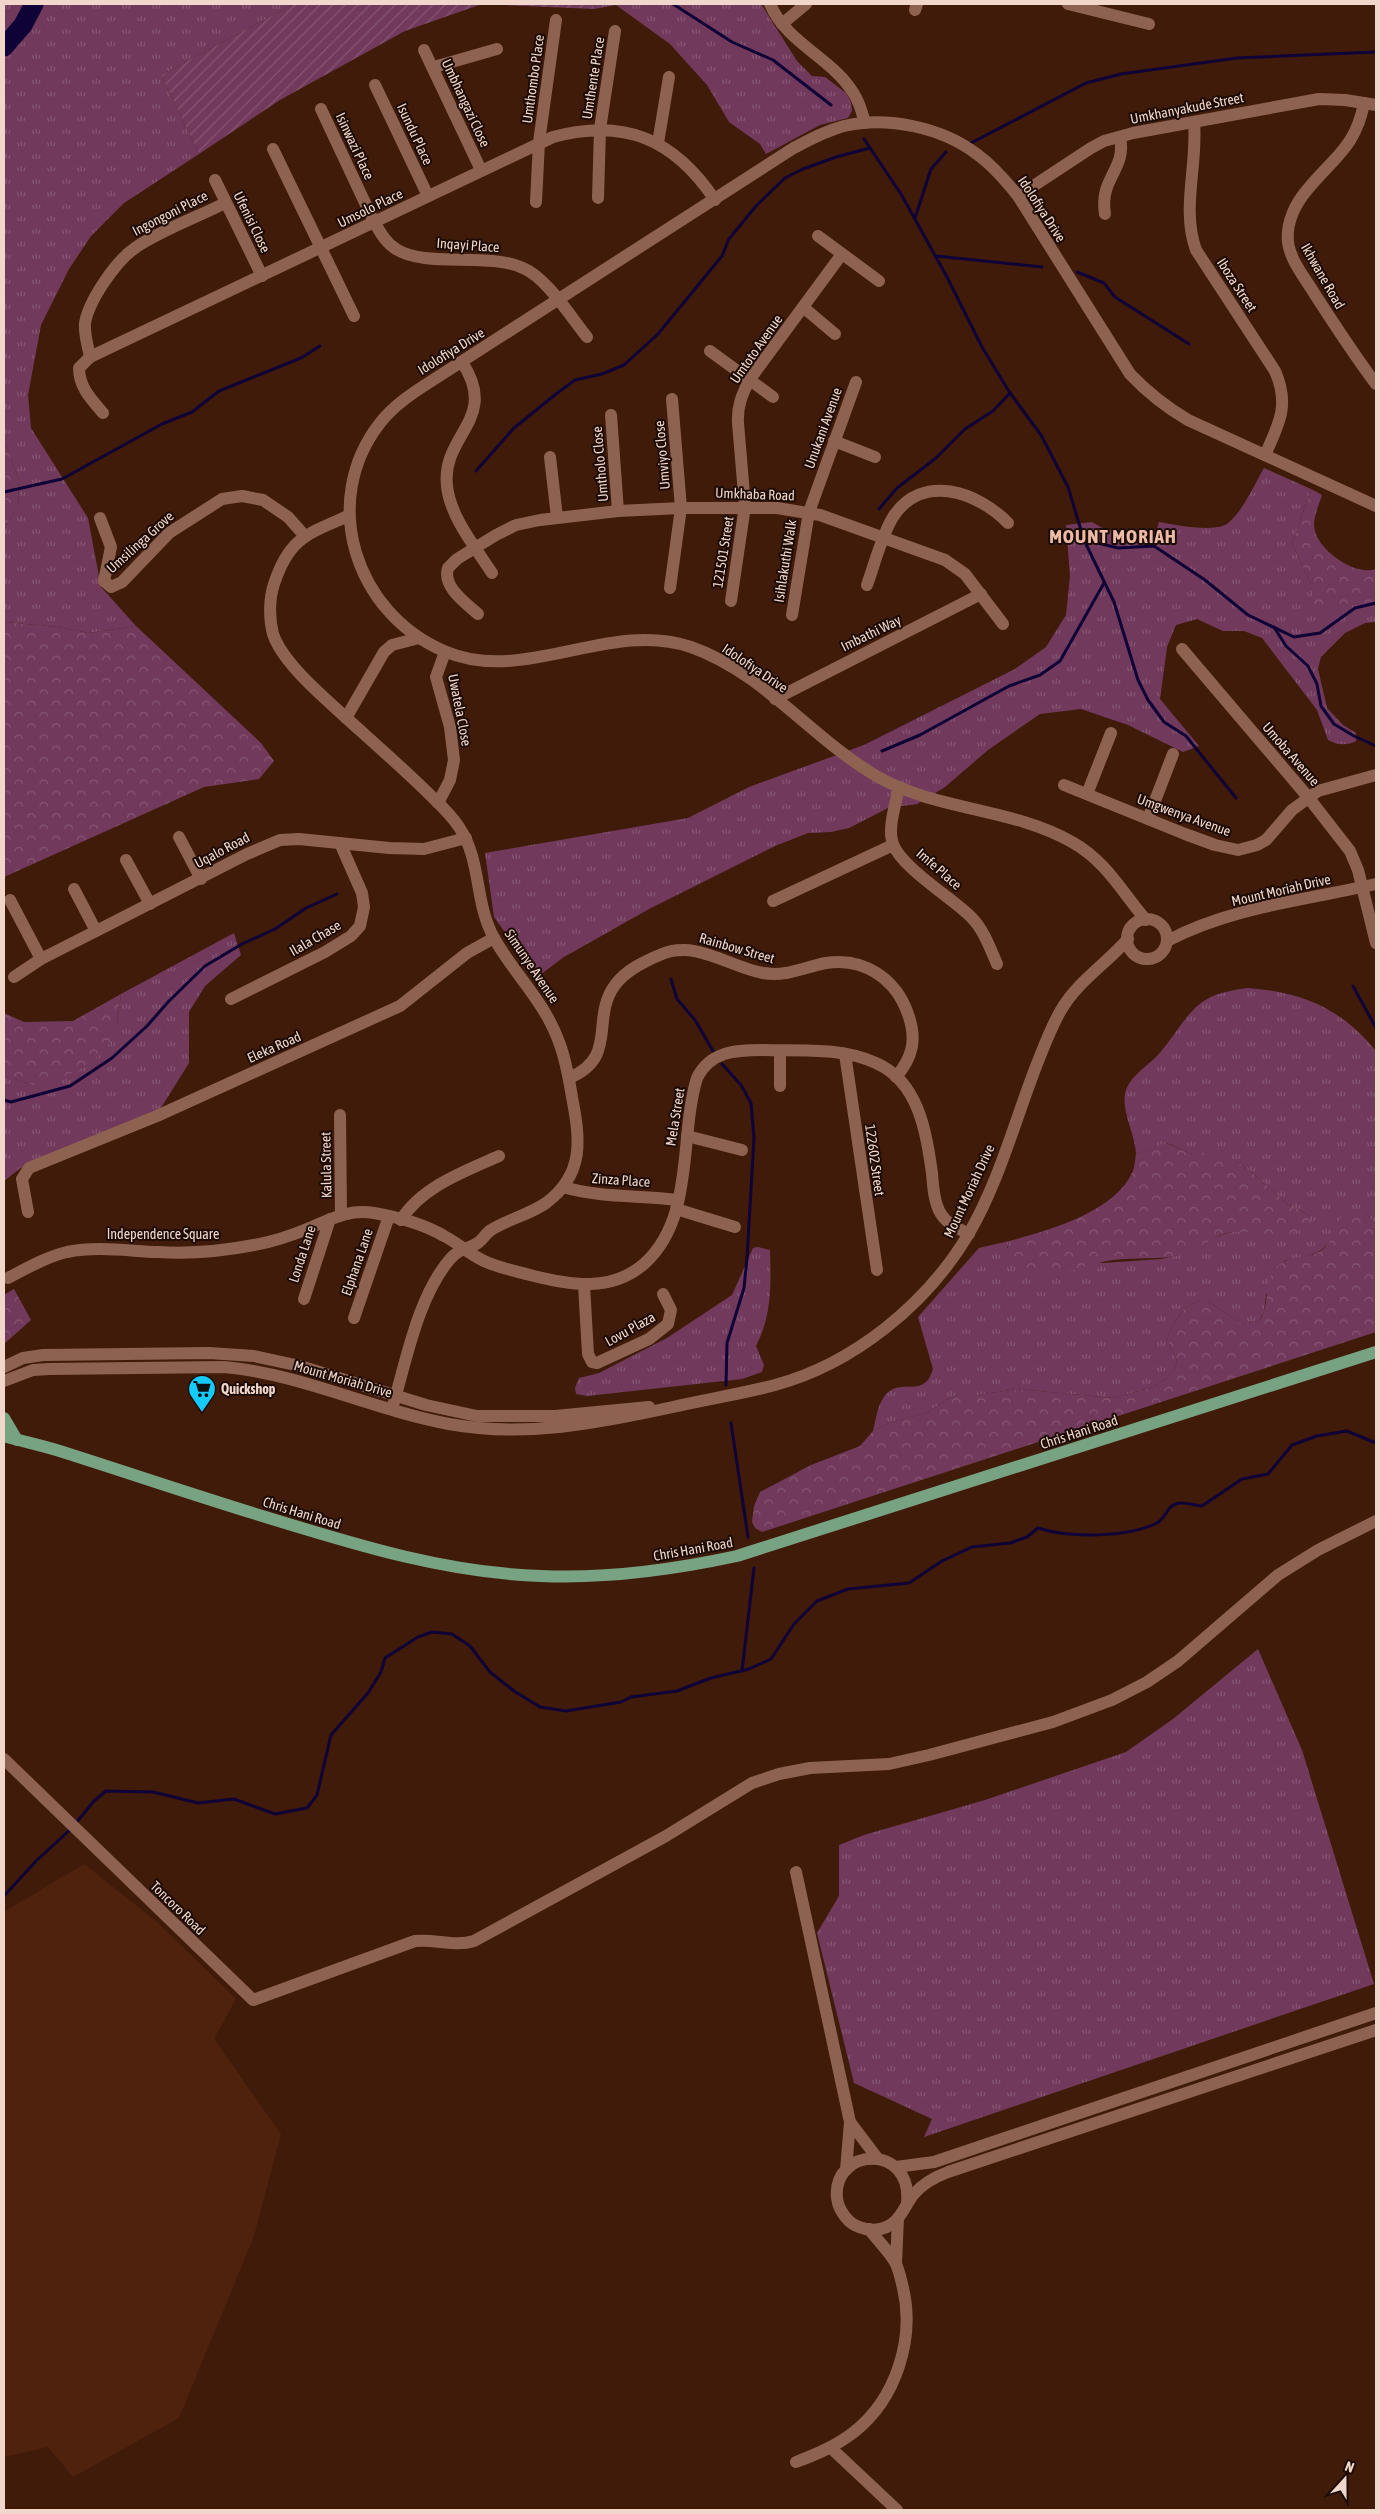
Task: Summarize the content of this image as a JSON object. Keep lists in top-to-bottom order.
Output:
{
  "streets": {
    "main road": ["Chris Hani Road"],
    "street": [
      "Umthente Place",
      "Umthombo Place",
      "Umbhangazi Close",
      "Umkhanyakude Street",
      "Isundu Place",
      "Isinwazi Place",
      "Umsolo Place",
      "Idolofiya Drive",
      "Ingongoni Place",
      "Ufenisi Close",
      "Inqayi Place",
      "Ikhwane Road",
      "Iboza Street",
      "Umtoto Avenue",
      "Unukani Avenue",
      "Umviyo Close",
      "Umtholo Close",
      "Umkhaba Road",
      "Umsilinga Grove",
      "121501 Street",
      "Isihlakuthi Walk",
      "Imbathi Way",
      "Uwatela Close",
      "Umoba Avenue",
      "Umgwenya Avenue",
      "Uqalo Road",
      "Imfe Place",
      "Mount Moriah Drive",
      "Ilala Chase",
      "Rainbow Street",
      "Simunye Avenue",
      "Eleka Road",
      "Mela Street",
      "122602 Street",
      "Kalula Street",
      "Zinza Place",
      "Independence Square",
      "Londa Lane",
      "Elphana Lane",
      "Lovu Plaza",
      "Toncoro Road"
    ]
  },
  "crossings": [
    ["Umthente Place", "Umsolo Place"],
    ["Umthombo Place", "Umsolo Place"],
    ["Umbhangazi Close", "Umsolo Place"],
    ["Umkhanyakude Street", "Idolofiya Drive"],
    ["Umkhanyakude Street", "Ikhwane Road"],
    ["Umkhanyakude Street", "Iboza Street"],
    ["Isundu Place", "Umsolo Place"],
    ["Isinwazi Place", "Umsolo Place"],
    ["Isinwazi Place", "Inqayi Place"],
    ["Umsolo Place", "Idolofiya Drive"],
    ["Umsolo Place", "Ingongoni Place"],
    ["Umsolo Place", "Ufenisi Close"],
    ["Umsolo Place", "Inqayi Place"],
    ["Idolofiya Drive", "Inqayi Place"],
    ["Idolofiya Drive", "Iboza Street"],
    ["Idolofiya Drive", "Imbathi Way"],
    ["Idolofiya Drive", "Uwatela Close"],
    ["Idolofiya Drive", "Mount Moriah Drive"],
    ["Idolofiya Drive", "Simunye Avenue"],
    ["Ingongoni Place", "Ufenisi Close"],
    ["Umtoto Avenue", "Umkhaba Road"],
    ["Umtoto Avenue", "121501 Street"],
    ["Unukani Avenue", "Umkhaba Road"],
    ["Unukani Avenue", "Isihlakuthi Walk"],
    ["Umviyo Close", "Umkhaba Road"],
    ["Umtholo Close", "Umkhaba Road"],
    ["Umkhaba Road", "121501 Street"],
    ["Umkhaba Road", "Isihlakuthi Walk"],
    ["Umkhaba Road", "Imbathi Way"],
    ["Umsilinga Grove", "Simunye Avenue"],
    ["Uwatela Close", "Simunye Avenue"],
    ["Umoba Avenue", "Umgwenya Avenue"],
    ["Umoba Avenue", "Mount Moriah Drive"],
    ["Uqalo Road", "Ilala Chase"],
    ["Uqalo Road", "Simunye Avenue"],
    ["Mount Moriah Drive", "Simunye Avenue"],
    ["Mount Moriah Drive", "Mela Street"],
    ["Rainbow Street", "Simunye Avenue"],
    ["Rainbow Street", "Mela Street"],
    ["Simunye Avenue", "Eleka Road"],
    ["Simunye Avenue", "Mela Street"],
    ["Simunye Avenue", "Zinza Place"],
    ["Simunye Avenue", "Independence Square"],
    ["Mela Street", "122602 Street"],
    ["Mela Street", "Zinza Place"],
    ["Mela Street", "Independence Square"],
    ["Mela Street", "Lovu Plaza"],
    ["Kalula Street", "Independence Square"],
    ["Kalula Street", "Londa Lane"],
    ["Independence Square", "Londa Lane"],
    ["Independence Square", "Elphana Lane"]
  ],
  "districts": ["MOUNT MORIAH"],
  "places": {
    "supermarket": ["Quickshop"]
  },
  "north": "top"
}
